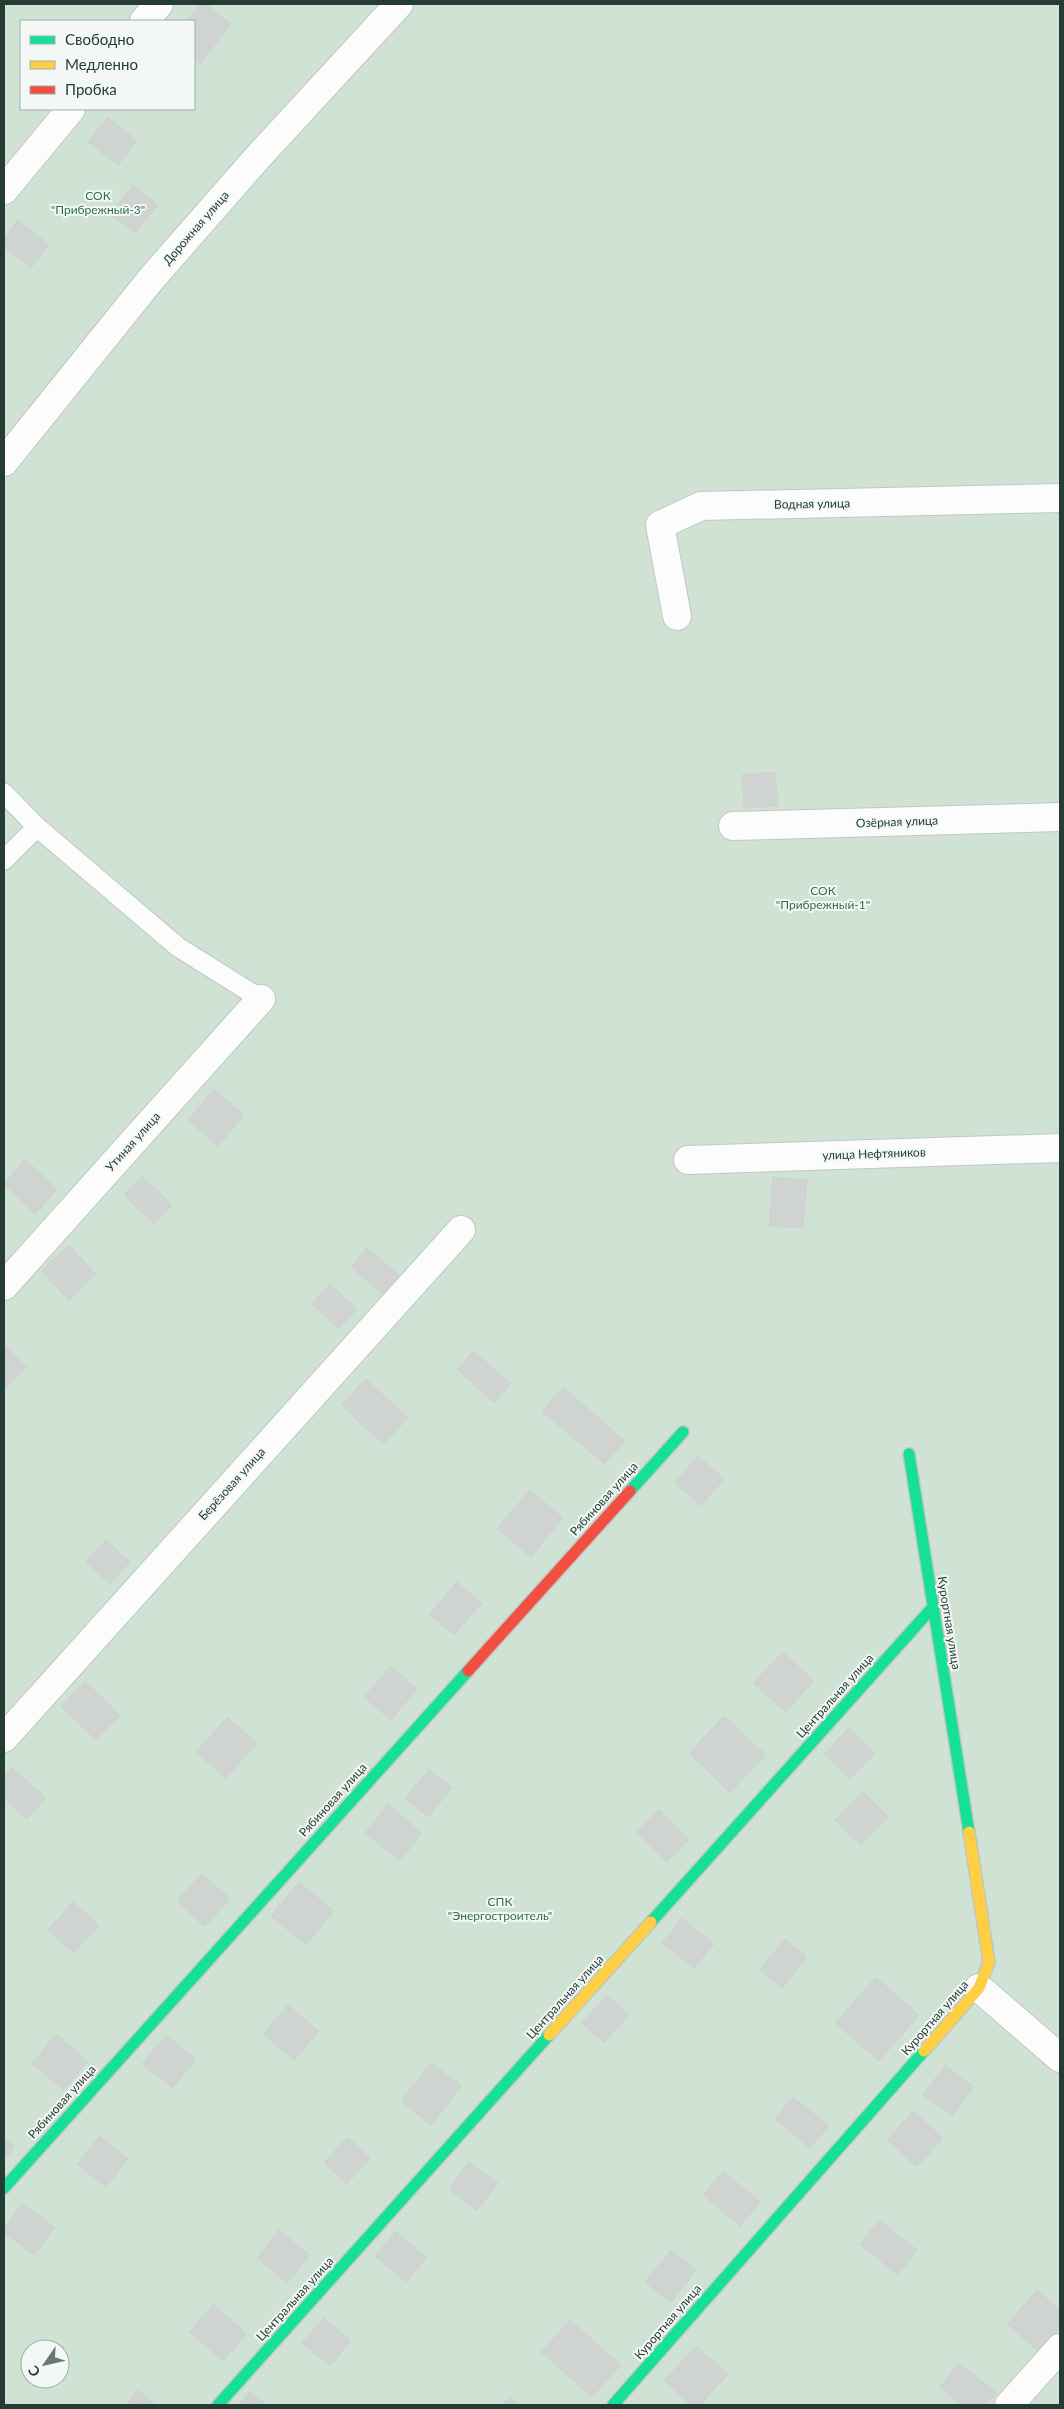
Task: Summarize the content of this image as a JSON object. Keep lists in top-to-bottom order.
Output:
{
  "streets": {
    "street": [
      "Дорожная улица",
      "Водная улица",
      "Озёрная улица",
      "Утиная улица",
      "улица Нефтяников",
      "Берёзовая улица",
      "Рябиновая улица",
      "Курортная улица",
      "Центральная улица"
    ]
  },
  "crossings": [
    ["Курортная улица", "Центральная улица"]
  ],
  "parks": ["СОК \"Прибрежный-3\"", "СОК \"Прибрежный-1\"", "СПК \"Энергостроитель\""],
  "legend": ["Свободно", "Медленно", "Пробка"],
  "north": "bottom left"
}
